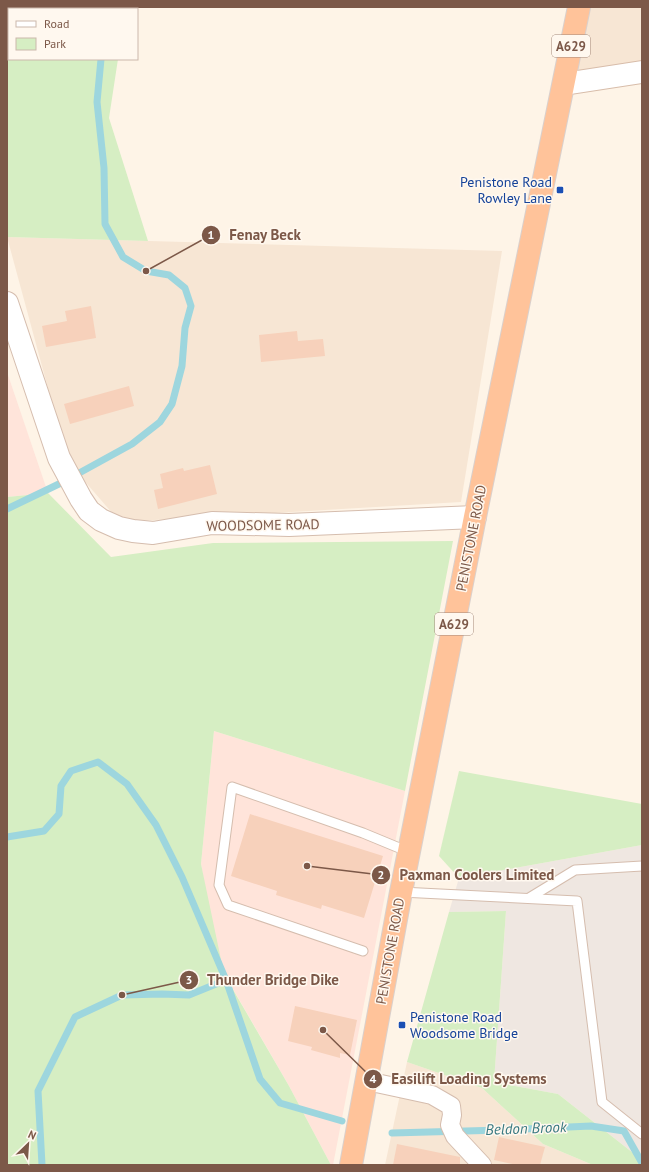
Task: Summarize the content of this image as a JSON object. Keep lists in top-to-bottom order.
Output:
{
  "streets": {
    "highway": ["A629", "PENISTONE ROAD"],
    "street": ["WOODSOME ROAD"]
  },
  "crossings": [
    ["WOODSOME ROAD", "PENISTONE ROAD"]
  ],
  "water": ["Beldon Brook"],
  "places": {
    "transit": ["Penistone Road Rowley Lane", "Penistone Road Woodsome Bridge"],
    "other": [
      "Fenay Beck",
      "Paxman Coolers Limited",
      "Thunder Bridge Dike",
      "Easilift Loading Systems"
    ]
  },
  "legend": ["Road", "Park"],
  "north": "top right"
}
